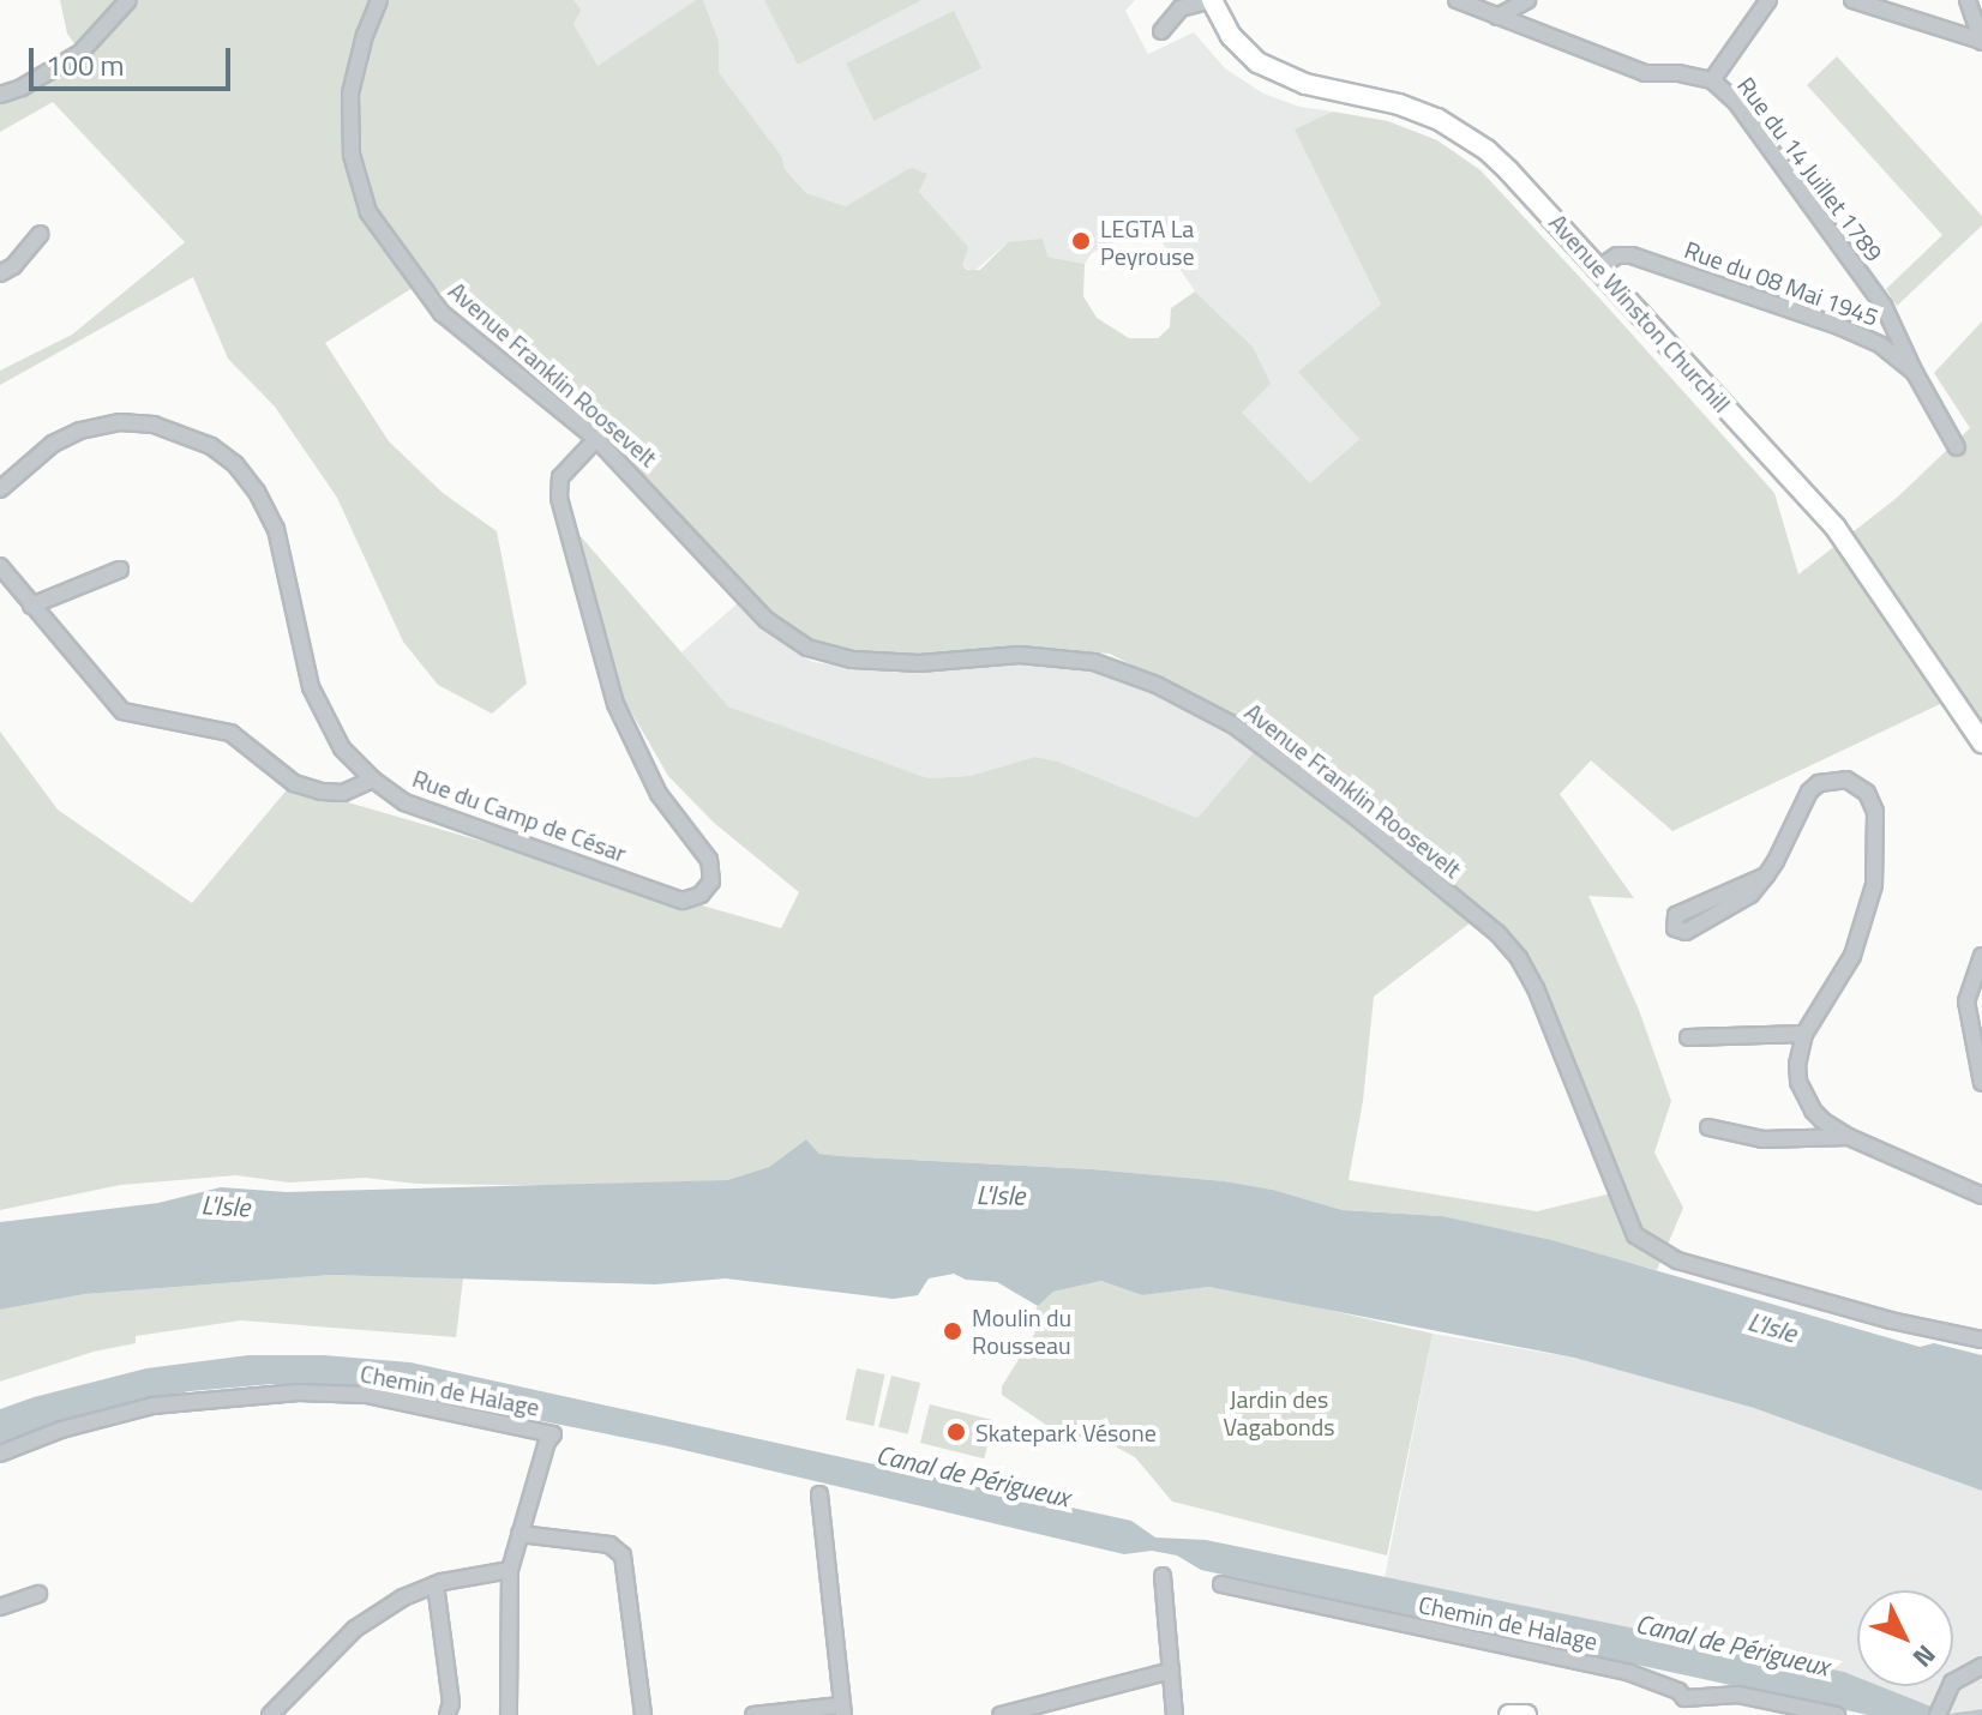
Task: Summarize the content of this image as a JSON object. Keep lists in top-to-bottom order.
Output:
{
  "streets": {
    "main road": ["Avenue Winston Churchill"],
    "street": [
      "Rue du 14 Juillet 1789",
      "Rue du 08 Mai 1945",
      "Avenue Franklin Roosevelt",
      "Rue du Camp de César",
      "Chemin de Halage"
    ]
  },
  "crossings": [
    ["Rue du 14 Juillet 1789", "Rue du 08 Mai 1945"],
    ["Rue du 08 Mai 1945", "Avenue Winston Churchill"],
    ["Avenue Franklin Roosevelt", "Rue du Camp de César"]
  ],
  "water": ["L'Isle", "Canal de Périgueux"],
  "parks": ["Jardin des Vagabonds"],
  "places": ["LEGTA La Peyrouse", "Moulin du Rousseau", "Skatepark Vésone"],
  "scale_bar": "100 m",
  "north": "bottom right"
}
